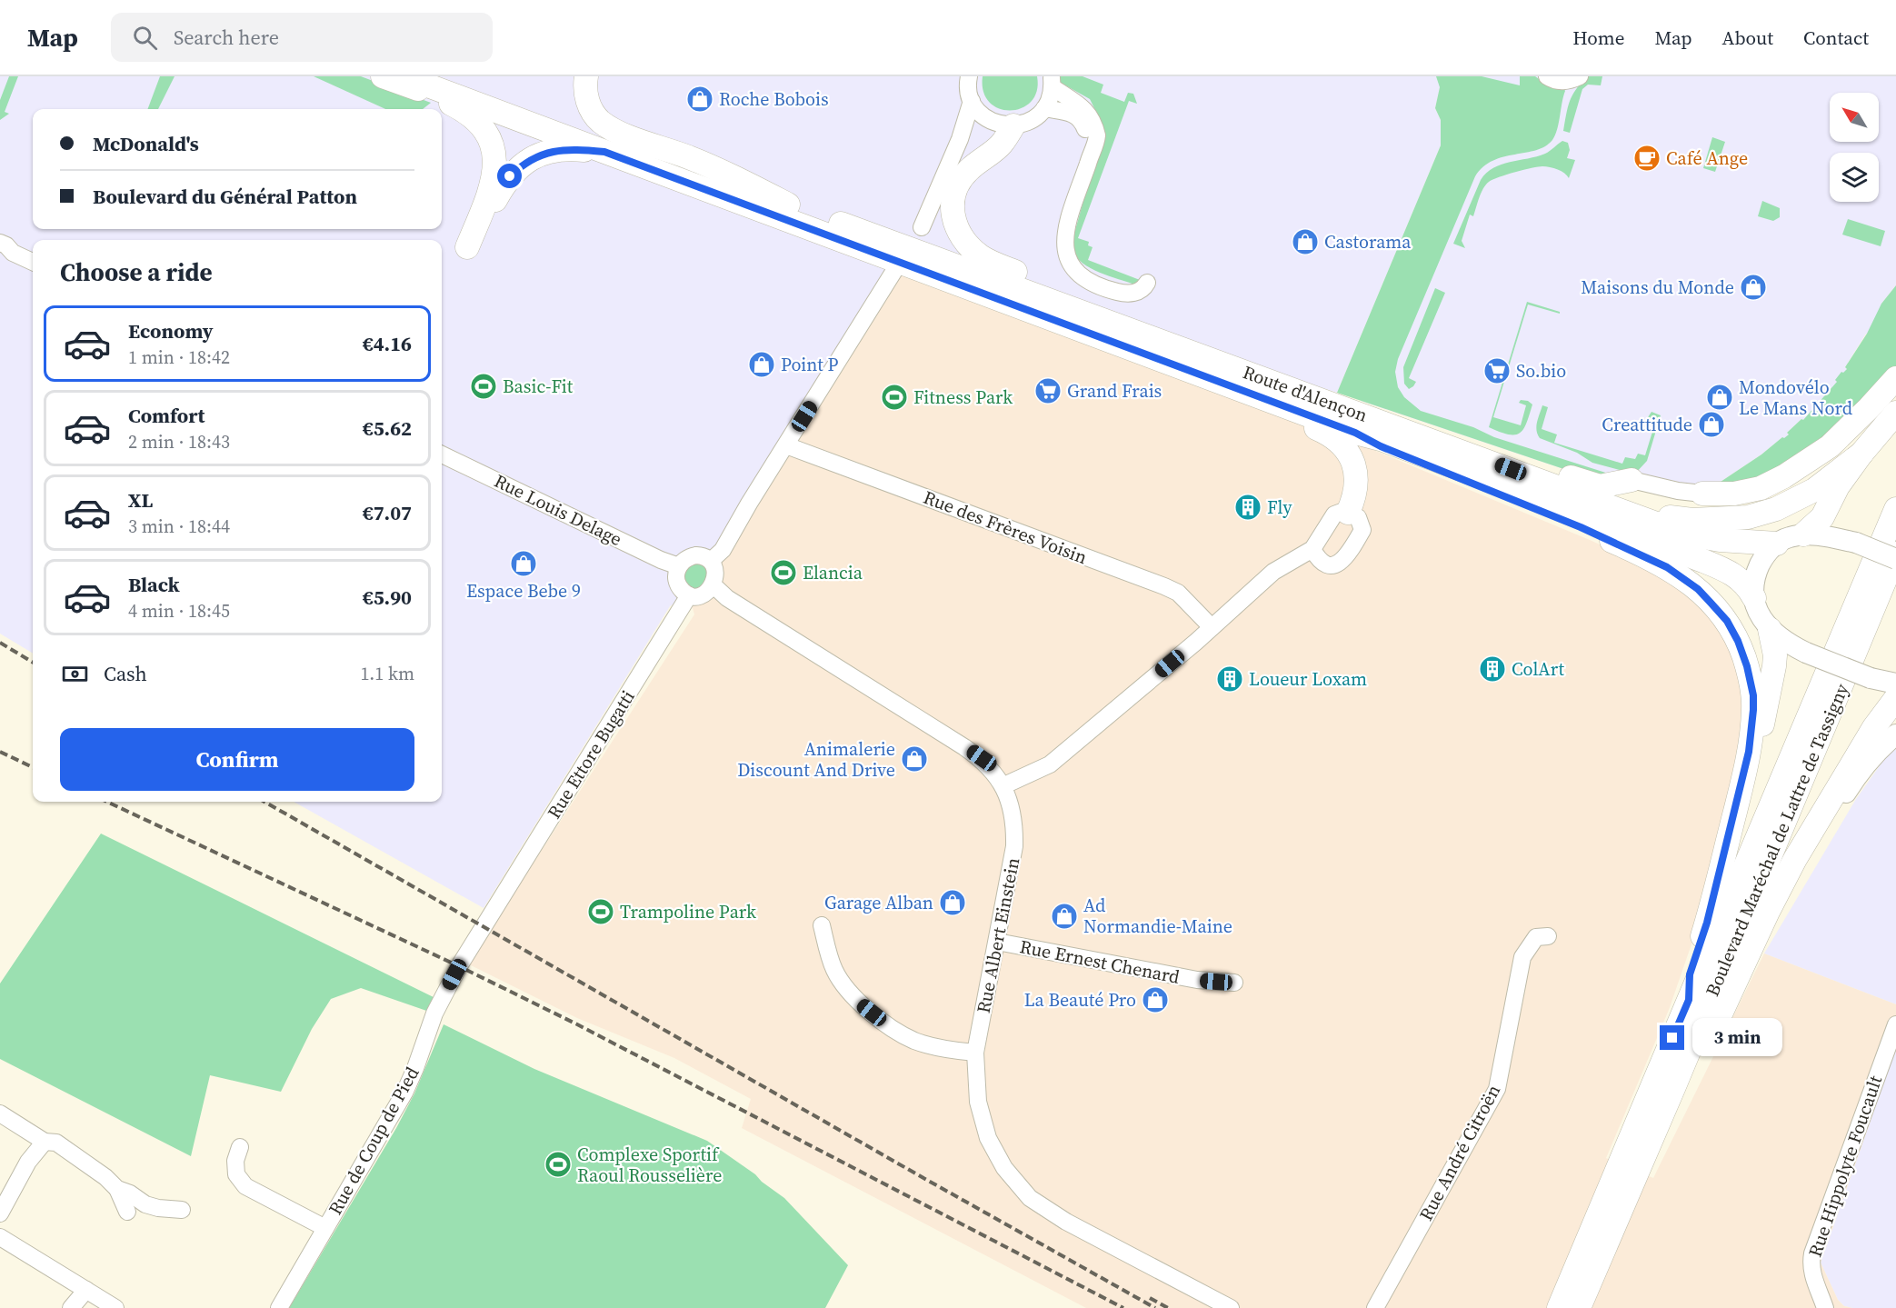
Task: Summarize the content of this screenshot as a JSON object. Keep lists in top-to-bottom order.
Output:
{
  "streets": {
    "highway": ["Route d'Alençon", "Boulevard Maréchal de Lattre de Tassigny"],
    "street": [
      "Rue Louis Delage",
      "Rue des Frères Voisin",
      "Rue Ettore Bugatti",
      "Rue Albert Einstein",
      "Rue Ernest Chenard",
      "Rue de Coup de Pied",
      "Rue André Citroën",
      "Rue Hippolyte Foucault"
    ]
  },
  "crossings": [
    ["Rue Louis Delage", "Rue Ettore Bugatti"],
    ["Rue Louis Delage", "Rue Albert Einstein"],
    ["Rue Ettore Bugatti", "Rue Albert Einstein"],
    ["Rue Ettore Bugatti", "Rue de Coup de Pied"],
    ["Rue Albert Einstein", "Rue Ernest Chenard"]
  ],
  "places": {
    "shop": [
      "Roche Bobois",
      "Castorama",
      "Maisons du Monde",
      "Point P",
      "Mondovélo Le Mans Nord",
      "Creattitude",
      "Espace Bebe 9",
      "Animalerie Discount And Drive",
      "Garage Alban",
      "Ad Normandie-Maine",
      "La Beauté Pro"
    ],
    "cafe": ["Café Ange"],
    "supermarket": ["So.bio", "Grand Frais"],
    "sports": [
      "Basic-Fit",
      "Fitness Park",
      "Elancia",
      "Trampoline Park",
      "Complexe Sportif Raoul Rousselière"
    ],
    "building": ["Fly", "ColArt", "Loueur Loxam"]
  },
  "north": "top left",
  "page": {
    "header": "Map",
    "search": "Search here",
    "nav": [
      "Home",
      "Map",
      "About",
      "Contact"
    ],
    "banner": ["McDonald's", "Boulevard du Général Patton"],
    "heading": "Choose a ride",
    "list": [
      {
        "name": "Economy",
        "note": "1 min · 18:42",
        "value": "€4.16"
      },
      {
        "name": "Comfort",
        "note": "2 min · 18:43",
        "value": "€5.62"
      },
      {
        "name": "XL",
        "note": "3 min · 18:44",
        "value": "€7.07"
      },
      {
        "name": "Black",
        "note": "4 min · 18:45",
        "value": "€5.90"
      }
    ],
    "pay": ["Cash", "1.1 km"],
    "buttons": "Confirm",
    "bubble": "3 min"
  }
}
